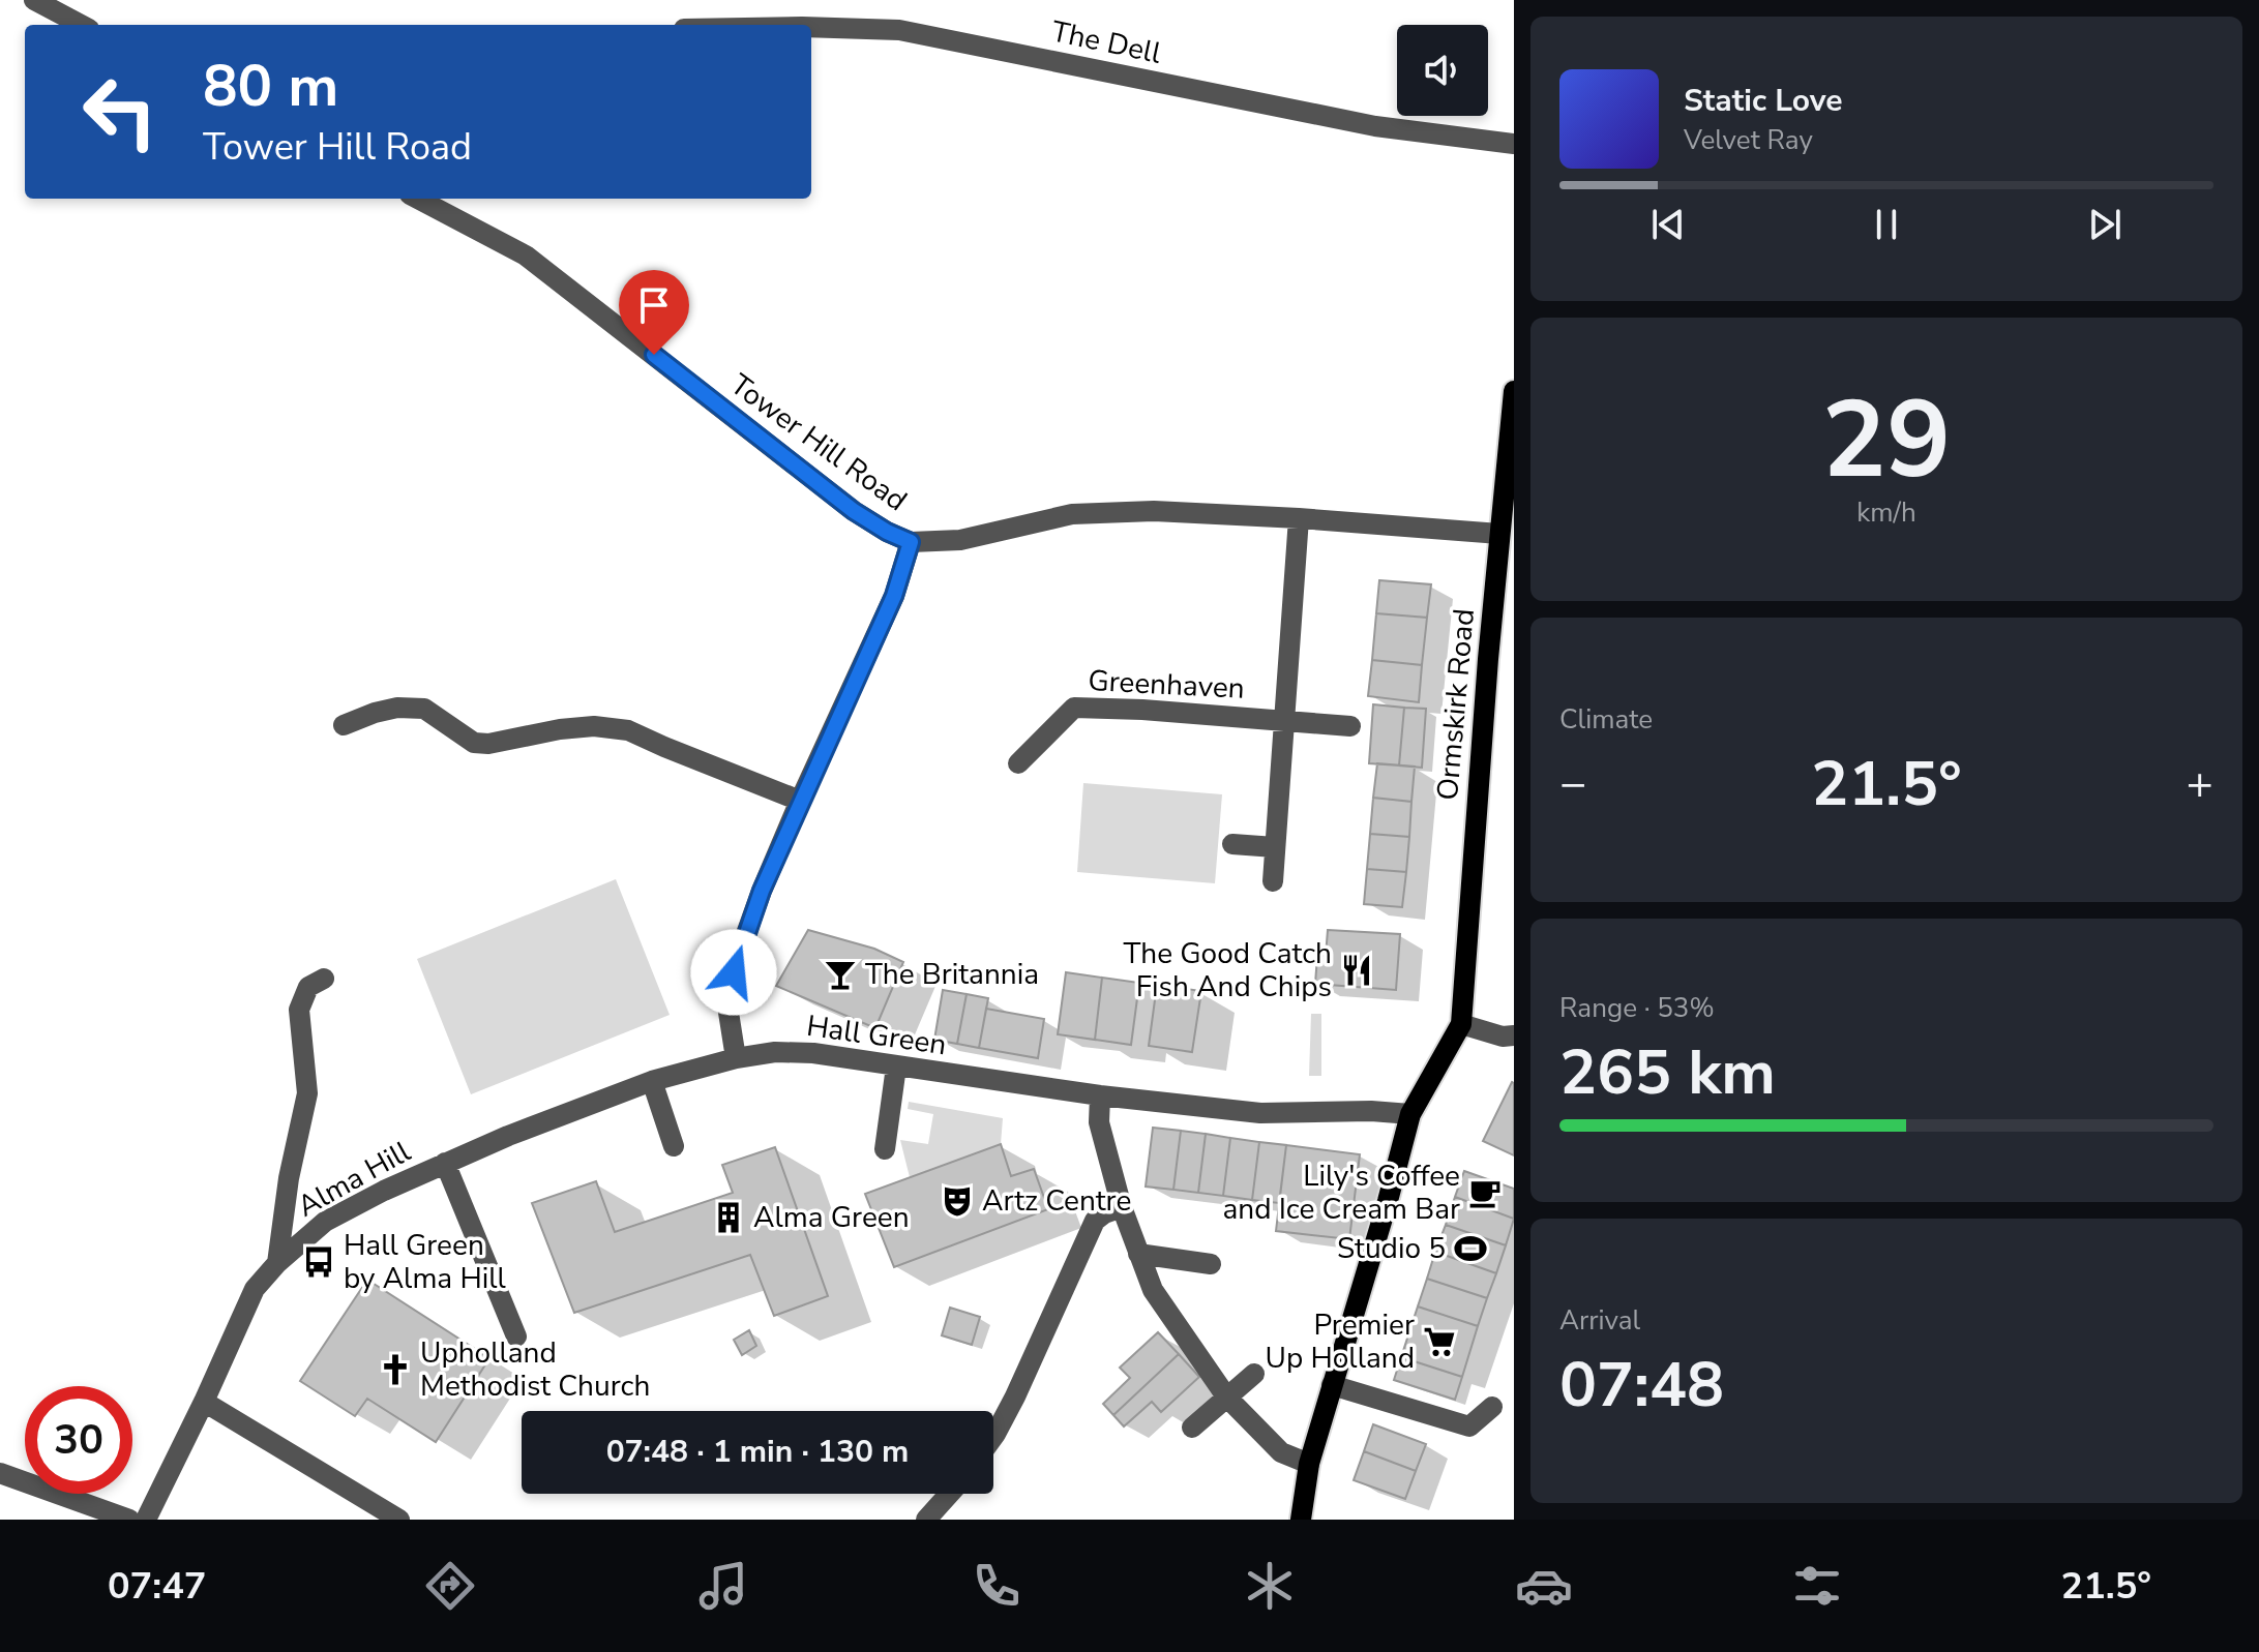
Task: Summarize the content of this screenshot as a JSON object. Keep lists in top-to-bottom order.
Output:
{
  "streets": {
    "main road": ["Ormskirk Road"],
    "street": [
      "The Dell",
      "Tower Hill Road",
      "Greenhaven",
      "Hall Green",
      "Alma Hill"
    ]
  },
  "crossings": [
    ["Tower Hill Road", "Greenhaven"],
    ["Tower Hill Road", "Ormskirk Road"],
    ["Hall Green", "Alma Hill"]
  ],
  "places": {
    "restaurant": ["The Good Catch Fish And Chips"],
    "bar": ["The Britannia"],
    "cafe": ["Lily's Coffee and Ice Cream Bar"],
    "theatre": ["Artz Centre"],
    "building": ["Alma Green"],
    "sports": ["Studio 5"],
    "bus stop": ["Hall Green by Alma Hill"],
    "supermarket": ["Premier Up Holland"],
    "church": ["Upholland Methodist Church"]
  },
  "page": {
    "turn": ["80 m", "Tower Hill Road"],
    "song": ["Static Love", "Velvet Ray"],
    "tile": [
      ["29", "km/h"],
      "Climate",
      ["Range · 53%", "265 km"],
      ["Arrival", "07:48"]
    ],
    "heat": ["−", "21.5°", "+"],
    "limit": "30",
    "trip": "07:48 · 1 min · 130 m",
    "tabs": ["07:47", "21.5°"]
  }
}
